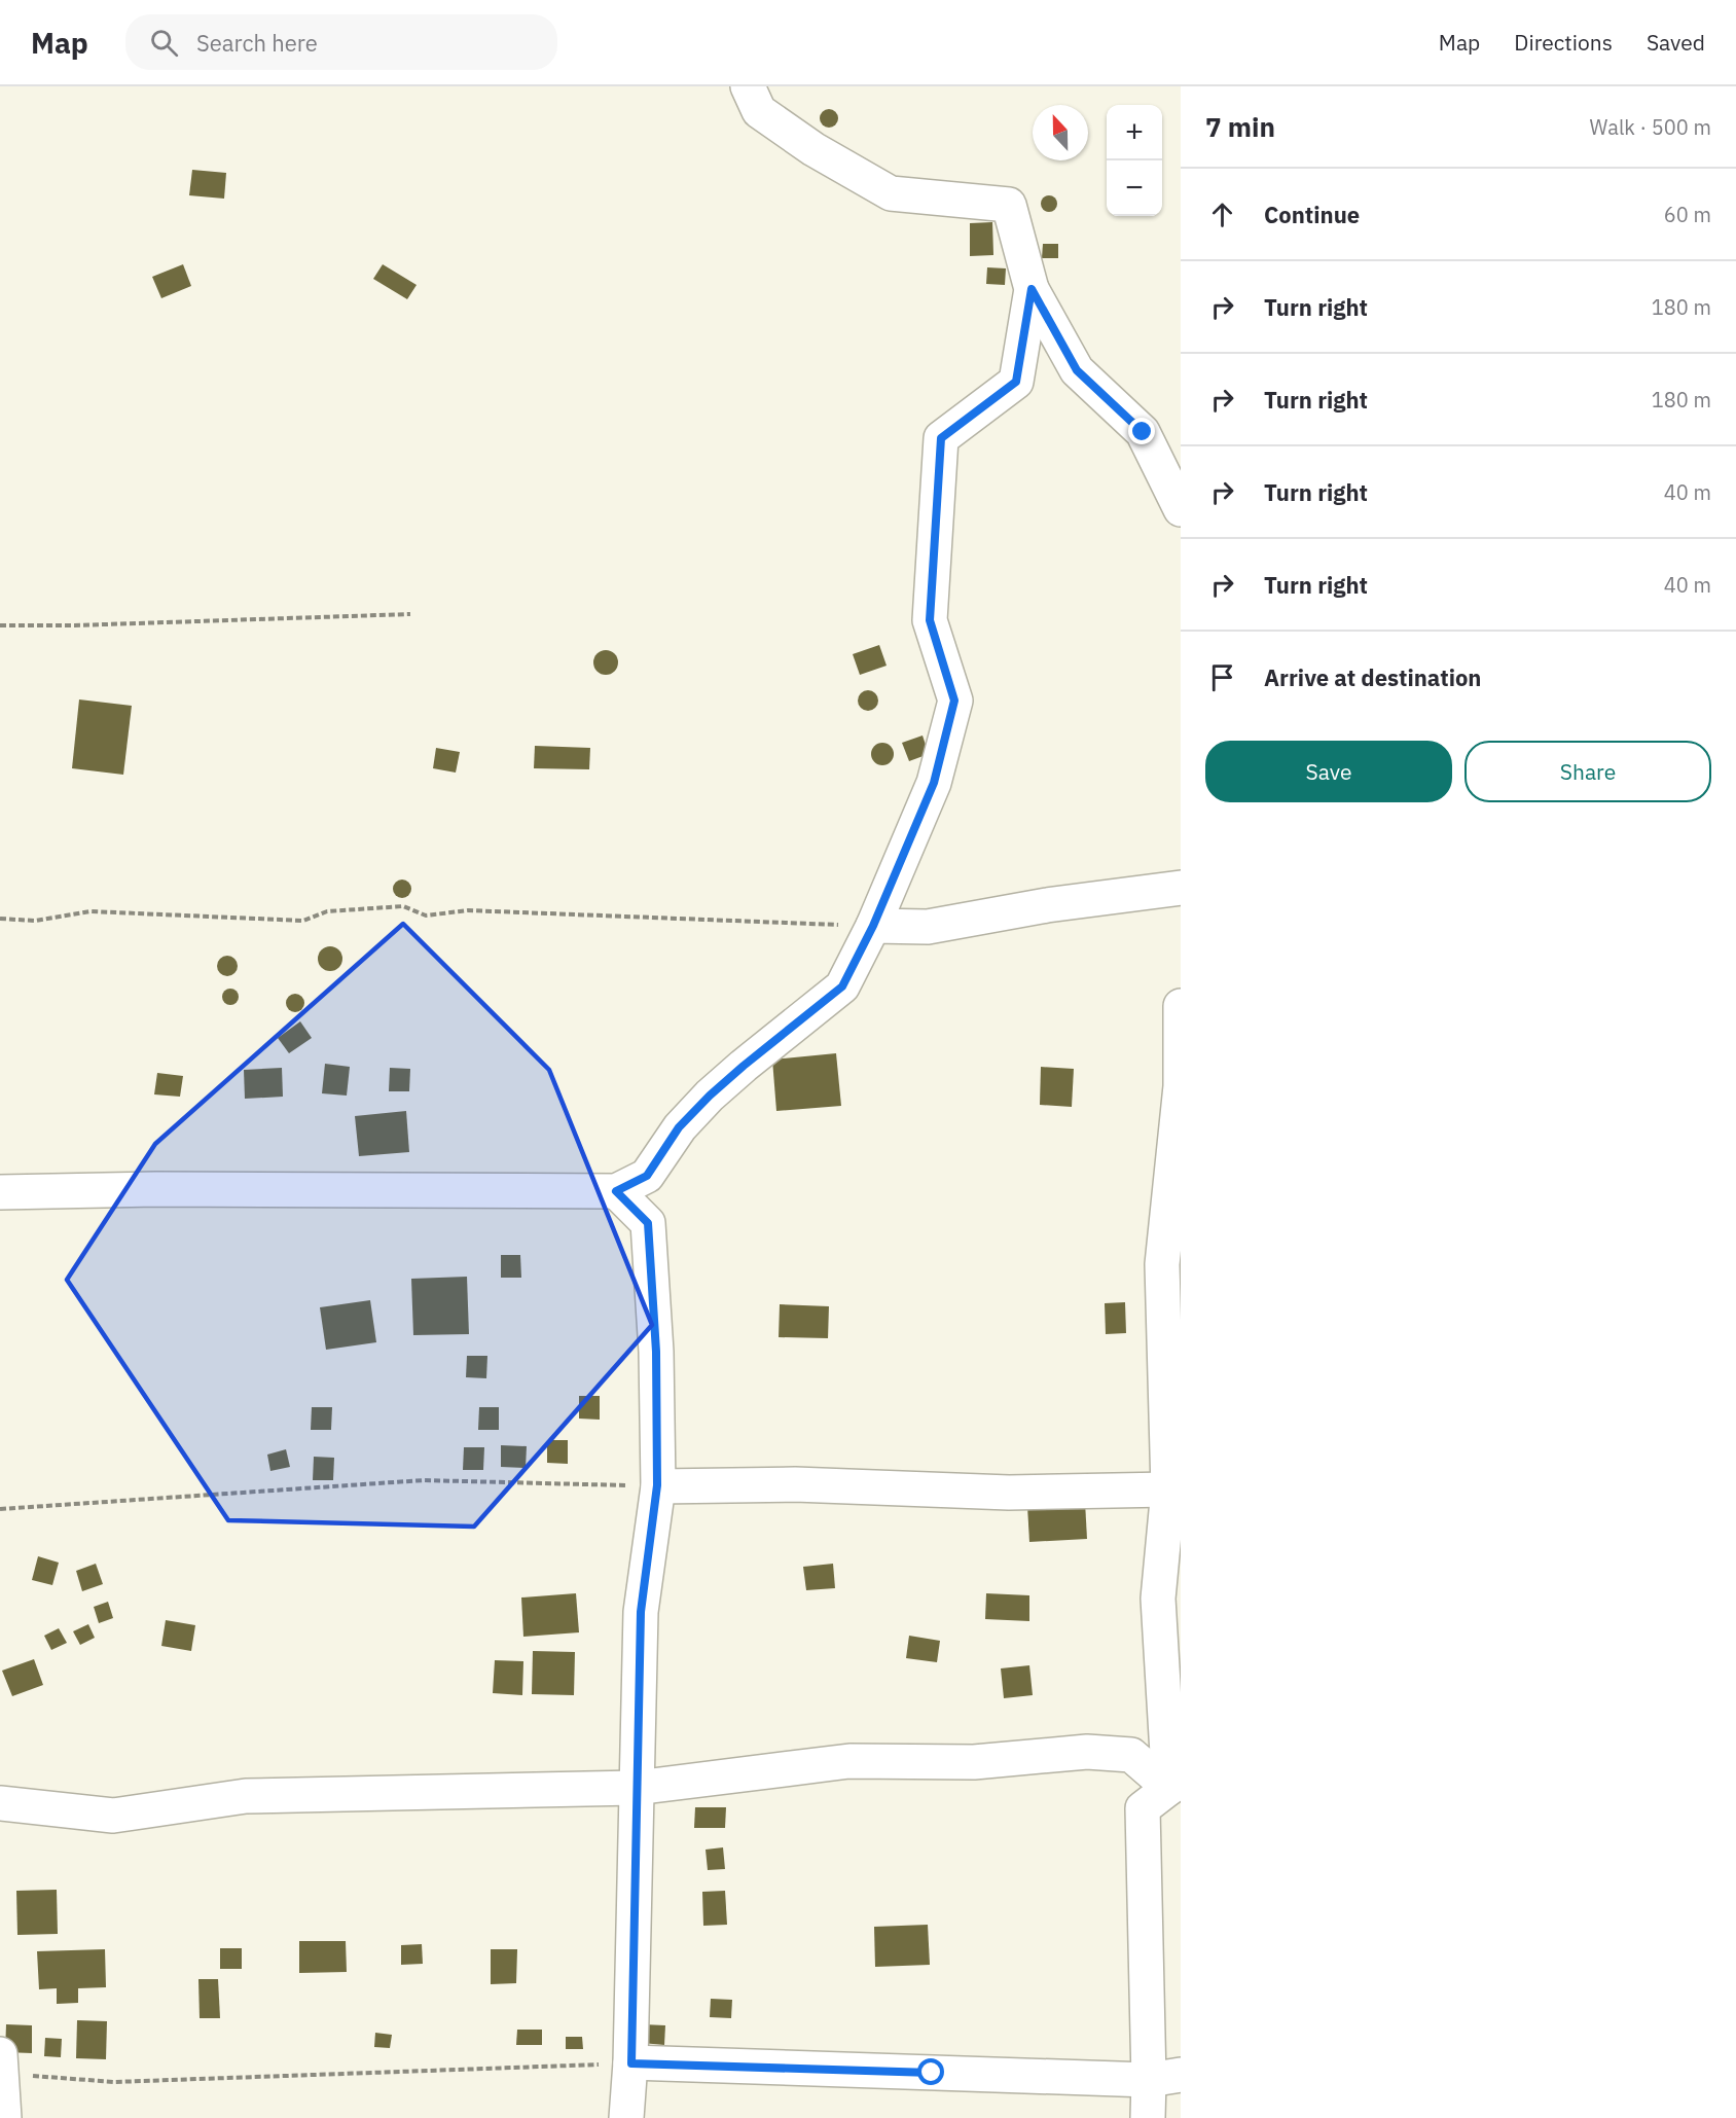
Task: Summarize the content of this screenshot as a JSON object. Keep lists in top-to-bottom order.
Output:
{
  "north": "top",
  "page": {
    "header": "Map",
    "search": "Search here",
    "nav": ["Map", "Directions", "Saved"],
    "heading": ["7 min", "Walk · 500 m"],
    "map_buttons": ["+", "−"],
    "list": [
      ["Continue", "60 m"],
      ["Turn right", "180 m"],
      ["Turn right", "180 m"],
      ["Turn right", "40 m"],
      ["Turn right", "40 m"],
      "Arrive at destination"
    ],
    "buttons": ["Save", "Share"]
  }
}
